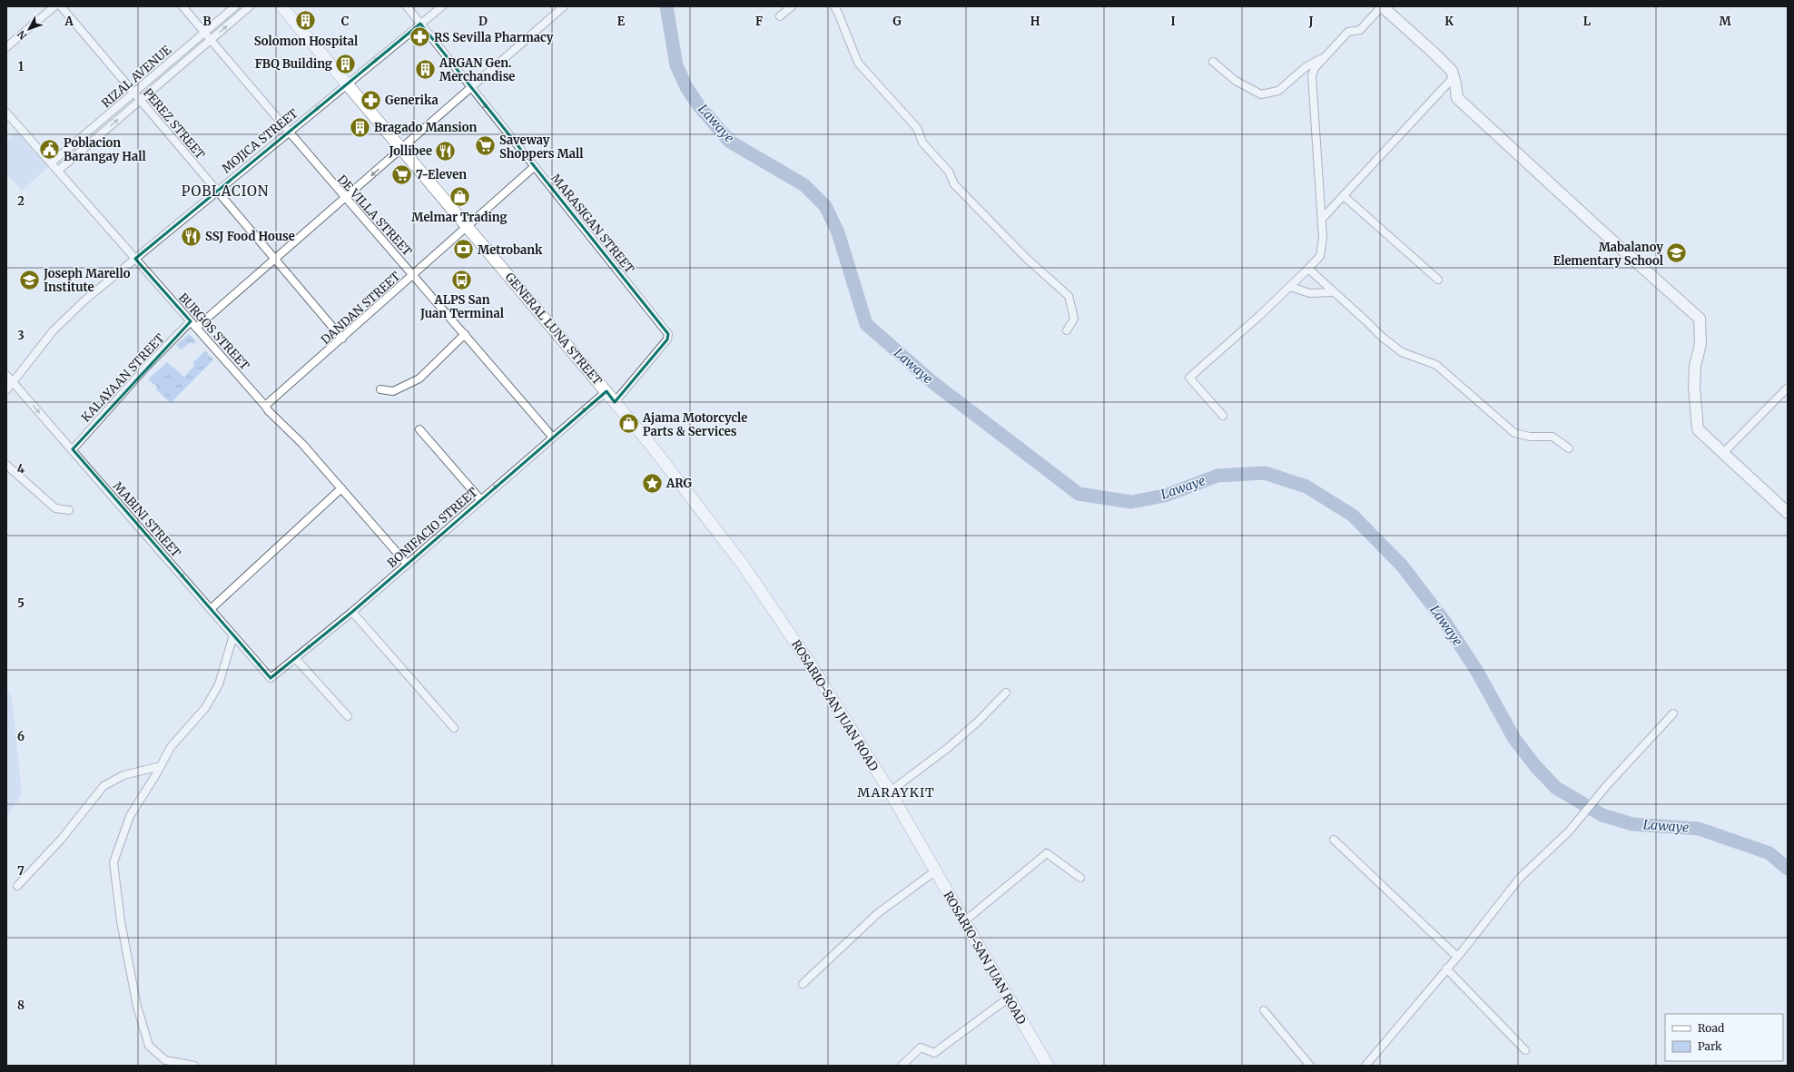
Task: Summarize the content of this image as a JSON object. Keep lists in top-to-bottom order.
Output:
{
  "streets": {
    "main road": ["GENERAL LUNA STREET", "ROSARIO-SAN JUAN ROAD"],
    "street": [
      "RIZAL AVENUE",
      "PEREZ STREET",
      "MOJICA STREET",
      "DE VILLA STREET",
      "MARASIGAN STREET",
      "DANDAN STREET",
      "BURGOS STREET",
      "KALAYAAN STREET",
      "MABINI STREET",
      "BONIFACIO STREET"
    ]
  },
  "crossings": [
    ["RIZAL AVENUE", "PEREZ STREET"],
    ["RIZAL AVENUE", "DE VILLA STREET"],
    ["RIZAL AVENUE", "BURGOS STREET"],
    ["PEREZ STREET", "MOJICA STREET"],
    ["PEREZ STREET", "DANDAN STREET"],
    ["MOJICA STREET", "DE VILLA STREET"],
    ["MOJICA STREET", "MARASIGAN STREET"],
    ["MOJICA STREET", "GENERAL LUNA STREET"],
    ["MOJICA STREET", "BURGOS STREET"],
    ["MOJICA STREET", "MABINI STREET"],
    ["DE VILLA STREET", "DANDAN STREET"],
    ["DE VILLA STREET", "BONIFACIO STREET"],
    ["MARASIGAN STREET", "DANDAN STREET"],
    ["MARASIGAN STREET", "GENERAL LUNA STREET"],
    ["MARASIGAN STREET", "ROSARIO-SAN JUAN ROAD"],
    ["DANDAN STREET", "GENERAL LUNA STREET"],
    ["DANDAN STREET", "BURGOS STREET"],
    ["GENERAL LUNA STREET", "BONIFACIO STREET"],
    ["GENERAL LUNA STREET", "ROSARIO-SAN JUAN ROAD"],
    ["BURGOS STREET", "KALAYAAN STREET"],
    ["BURGOS STREET", "BONIFACIO STREET"],
    ["KALAYAAN STREET", "MABINI STREET"],
    ["MABINI STREET", "BONIFACIO STREET"]
  ],
  "one_way": ["MABINI STREET", "BONIFACIO STREET"],
  "districts": ["POBLACION", "MARAYKIT"],
  "water": ["Lawaye"],
  "places": {
    "building": [
      "Solomon Hospital",
      "FBQ Building",
      "ARGAN Gen. Merchandise",
      "Bragado Mansion"
    ],
    "pharmacy": ["RS Sevilla Pharmacy", "Generika"],
    "supermarket": ["Saveway Shoppers Mall", "7-Eleven"],
    "public building": ["Poblacion Barangay Hall"],
    "restaurant": ["Jollibee", "SSJ Food House"],
    "shop": ["Melmar Trading", "Ajama Motorcycle Parts & Services"],
    "bank": ["Metrobank"],
    "school or university": ["Mabalanoy Elementary School", "Joseph Marello Institute"],
    "bus stop": ["ALPS San Juan Terminal"],
    "place": ["ARG"]
  },
  "legend": ["Road", "Park"],
  "north": "bottom left",
  "grid": {
    "columns": [
      "A",
      "B",
      "C",
      "D",
      "E",
      "F",
      "G",
      "H",
      "I",
      "J",
      "K",
      "L",
      "M"
    ],
    "rows": [
      "1",
      "2",
      "3",
      "4",
      "5",
      "6",
      "7",
      "8"
    ]
  }
}
